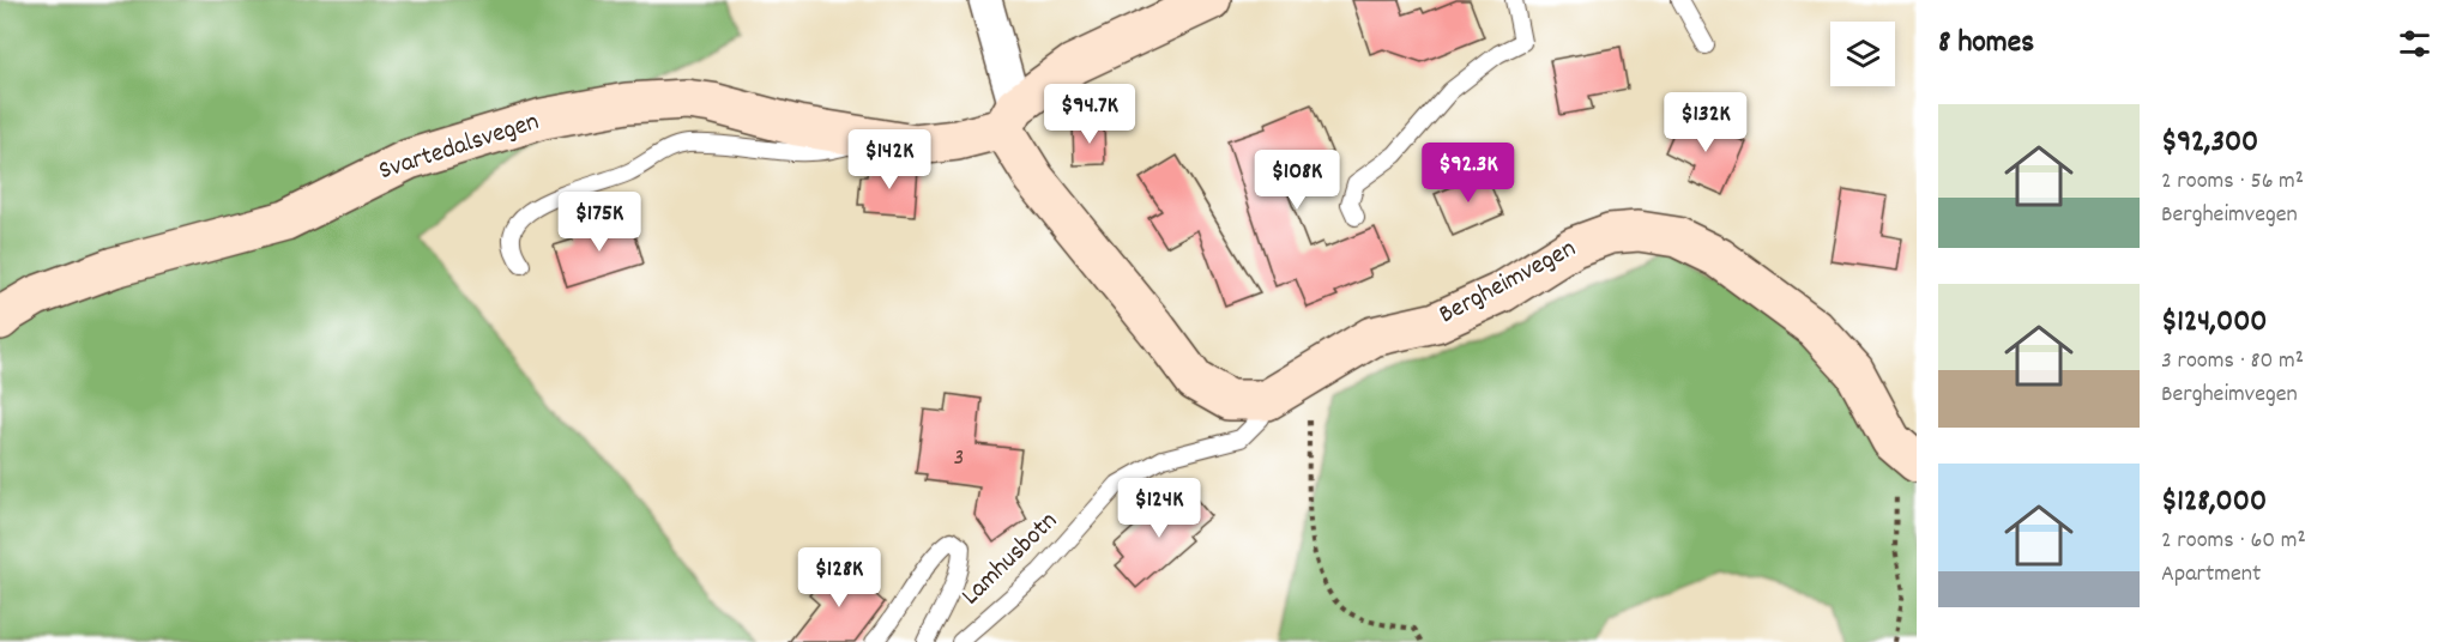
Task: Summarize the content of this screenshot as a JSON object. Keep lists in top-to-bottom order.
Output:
{
  "streets": {
    "street": ["Svartedalsvegen", "Bergheimvegen"],
    "lane": ["Lamhusbotn"]
  },
  "crossings": [
    ["Bergheimvegen", "Lamhusbotn"]
  ],
  "house_numbers": ["3"],
  "page": {
    "heading": "8 homes",
    "price": [
      "$94.7K",
      "$132K",
      "$142K",
      "$92.3K",
      "$108K",
      "$175K",
      "$124K",
      "$128K"
    ],
    "list": [
      {
        "name": "$92,300",
        "note": "2 rooms · 56 m² · Bergheimvegen"
      },
      {
        "name": "$124,000",
        "note": "3 rooms · 80 m² · Bergheimvegen"
      },
      {
        "name": "$128,000",
        "note": "2 rooms · 60 m² · Apartment"
      }
    ]
  }
}
